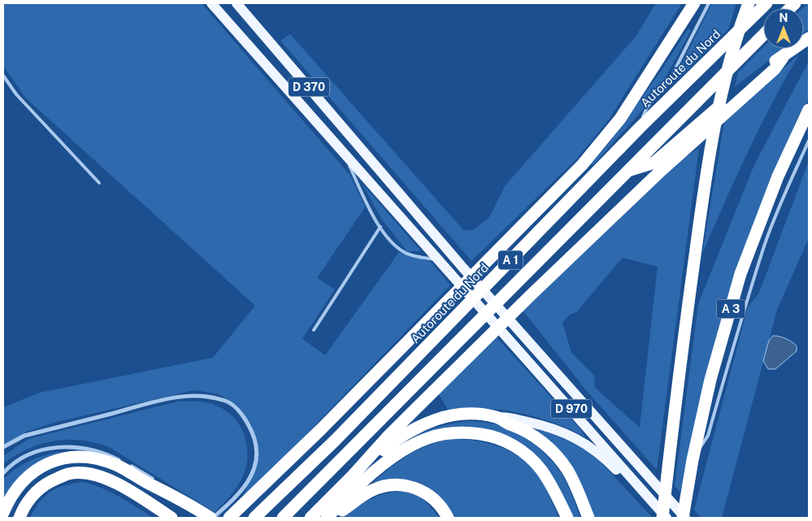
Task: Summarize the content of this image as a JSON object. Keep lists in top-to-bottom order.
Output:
{
  "streets": {
    "highway": ["Autoroute du Nord", "A 1", "A 3"],
    "main road": ["D 370", "D 970"]
  },
  "crossings": [
    ["D 370", "D 970"],
    ["A 3", "D 970"]
  ],
  "north": "top"
}
